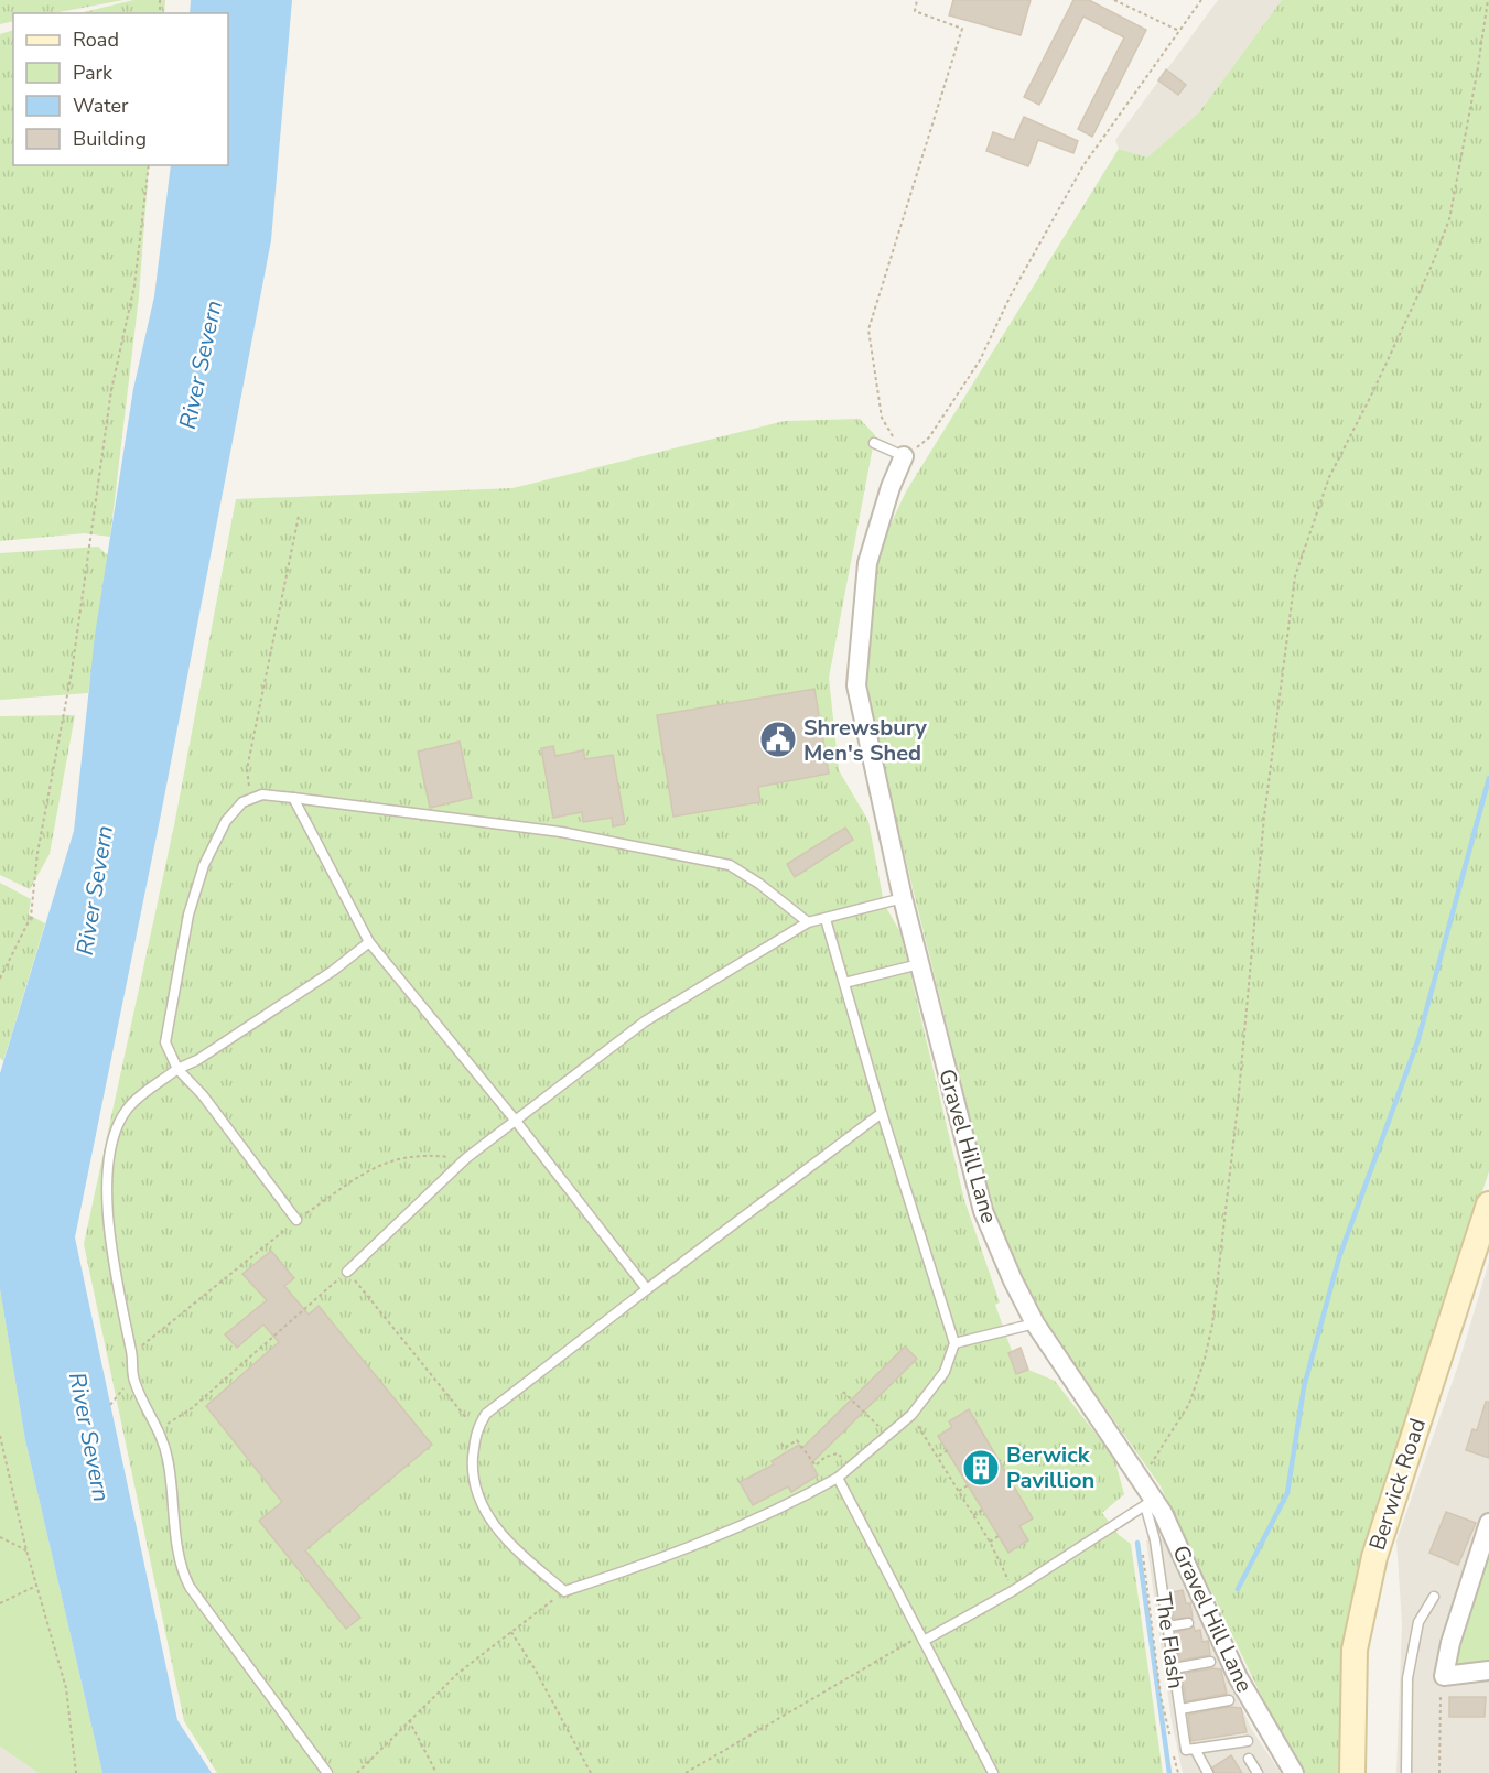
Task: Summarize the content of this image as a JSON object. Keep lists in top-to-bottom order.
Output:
{
  "streets": {
    "main road": ["Berwick Road"],
    "street": ["Gravel Hill Lane"],
    "path": ["The Flash"]
  },
  "water": ["River Severn"],
  "places": {
    "public building": ["Shrewsbury Men's Shed"],
    "building": ["Berwick Pavillion"]
  },
  "legend": [
    "Road",
    "Park",
    "Water",
    "Building"
  ]
}
